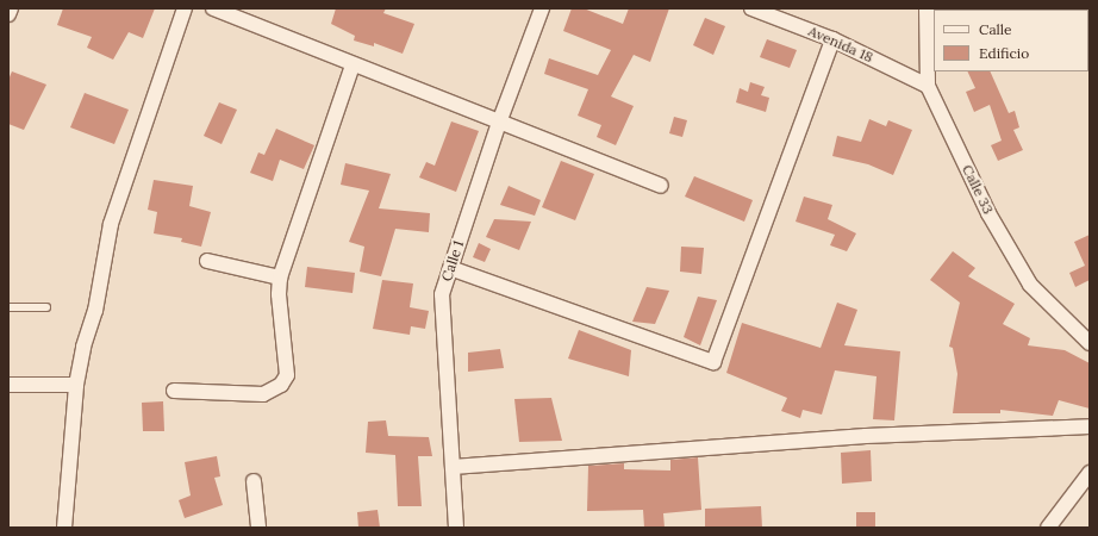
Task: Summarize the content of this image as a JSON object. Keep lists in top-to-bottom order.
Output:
{
  "streets": {
    "street": ["Avenida 18", "Calle 33", "Calle 1"]
  },
  "crossings": [
    ["Avenida 18", "Calle 33"]
  ],
  "legend": ["Calle", "Edificio"]
}
